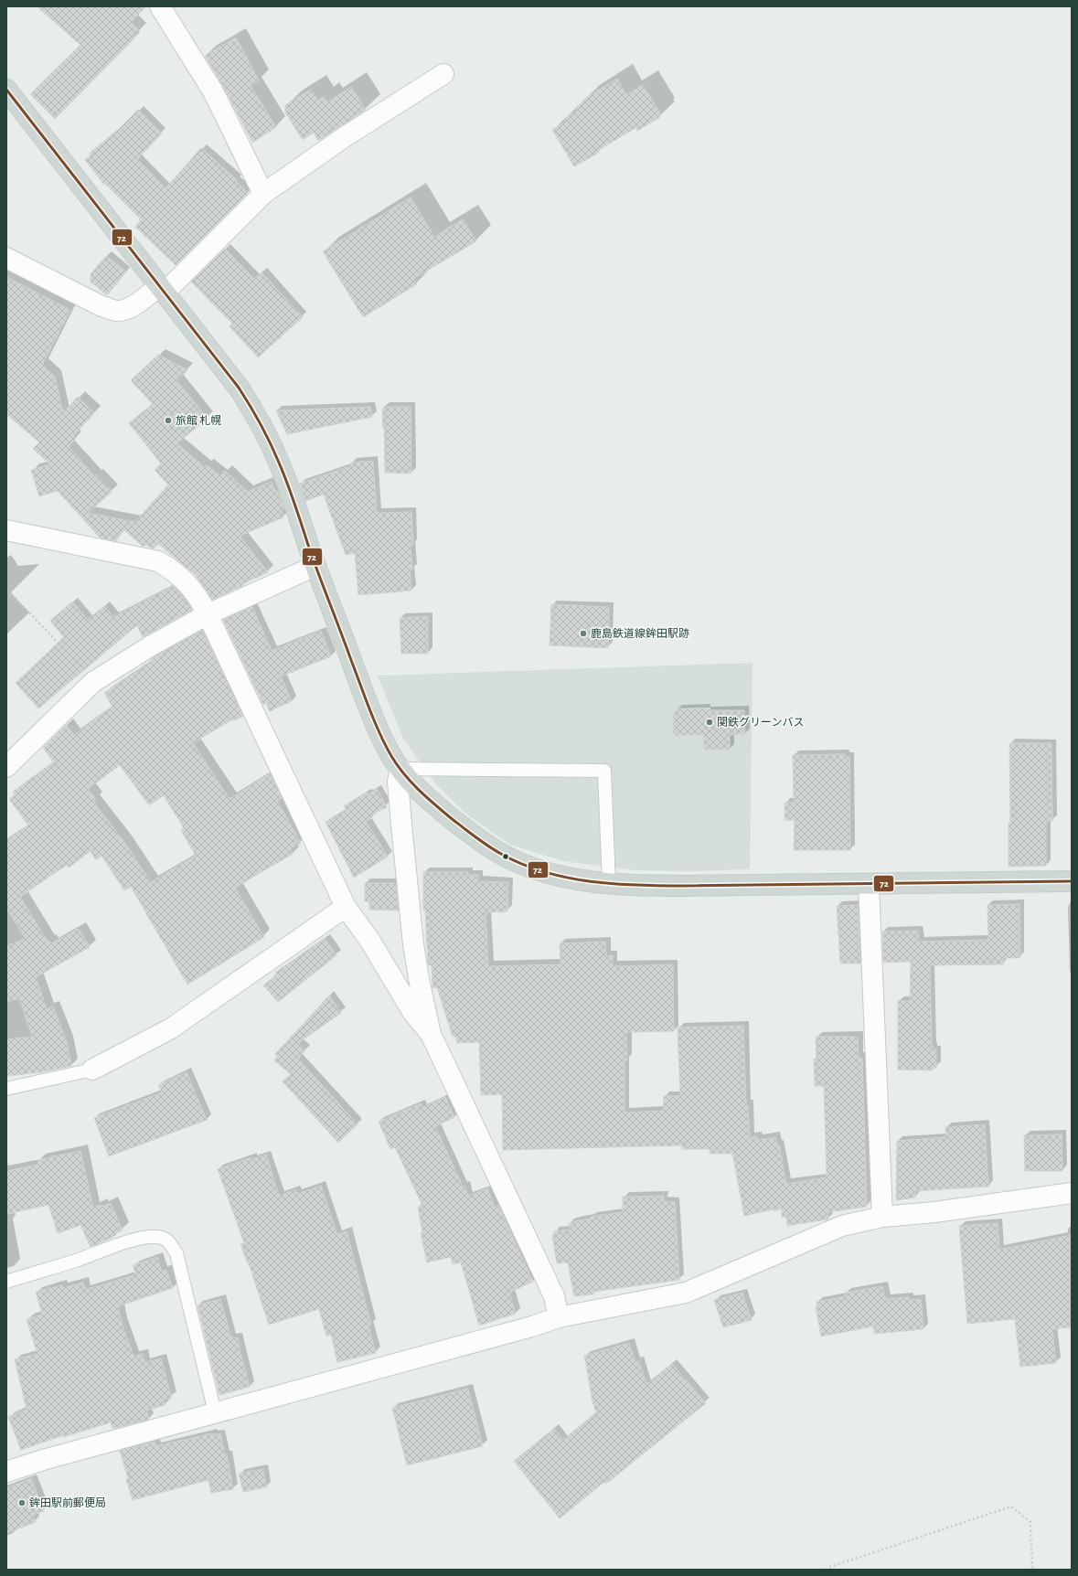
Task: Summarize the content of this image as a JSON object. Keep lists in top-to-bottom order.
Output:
{
  "places": [
    "旅館 札幌",
    "鹿島鉄道線鉾田駅跡",
    "関鉄グリーンバス",
    "鉾田駅前郵便局"
  ],
  "lines": ["transit line 72"]
}
